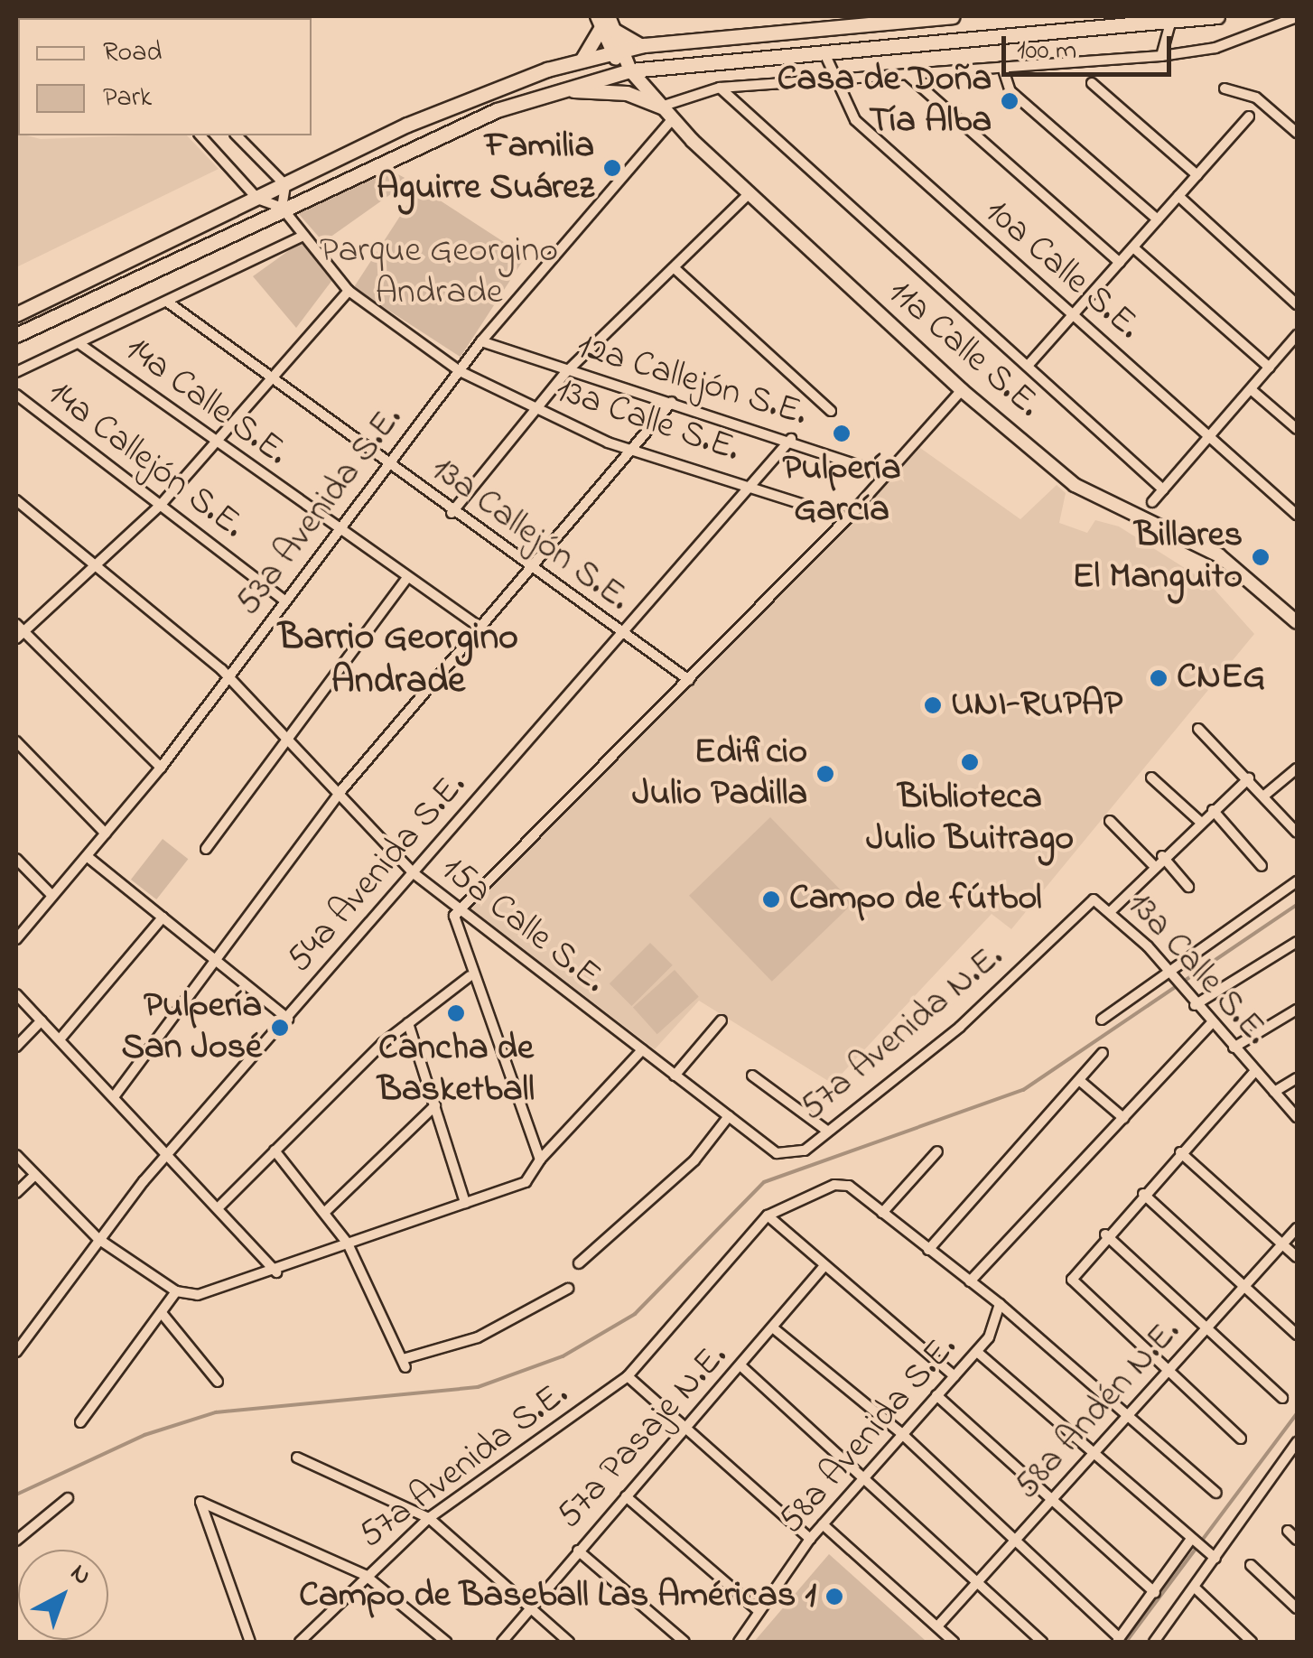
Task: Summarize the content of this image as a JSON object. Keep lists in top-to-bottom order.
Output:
{
  "streets": {
    "street": [
      "10a Calle S.E.",
      "11a Calle S.E.",
      "12a Callejón S.E.",
      "14a Calle S.E.",
      "13a Calle S.E.",
      "14a Callejón S.E.",
      "53a Avenida S.E.",
      "13a Callejón S.E.",
      "54a Avenida S.E.",
      "15a Calle S.E.",
      "57a Avenida N.E.",
      "58a Andén N.E.",
      "58a Avenida S.E.",
      "57a Pasaje N.E.",
      "57a Avenida S.E."
    ]
  },
  "crossings": [
    ["11a Calle S.E.", "53a Avenida S.E."],
    ["12a Callejón S.E.", "53a Avenida S.E."],
    ["12a Callejón S.E.", "54a Avenida S.E."],
    ["14a Calle S.E.", "53a Avenida S.E."],
    ["13a Calle S.E.", "53a Avenida S.E."],
    ["13a Calle S.E.", "54a Avenida S.E."],
    ["13a Calle S.E.", "57a Avenida N.E."],
    ["14a Callejón S.E.", "53a Avenida S.E."],
    ["53a Avenida S.E.", "13a Callejón S.E."],
    ["53a Avenida S.E.", "15a Calle S.E."],
    ["13a Callejón S.E.", "54a Avenida S.E."],
    ["54a Avenida S.E.", "15a Calle S.E."],
    ["15a Calle S.E.", "57a Avenida N.E."]
  ],
  "districts": ["Barrio Georgino Andrade"],
  "parks": ["Parque Georgino Andrade"],
  "places": [
    "Casa de Doña Tía Alba",
    "Familia Aguirre Suárez",
    "Pulpería García",
    "Billares El Manguito",
    "CNEG",
    "UNI-RUPAP",
    "Biblioteca Julio Buitrago",
    "Edificio Julio Padilla",
    "Campo de fútbol",
    "Cancha de Basketball",
    "Pulpería San José",
    "Campo de Baseball Las Américas 1"
  ],
  "legend": ["Road", "Park"],
  "scale_bar": "100 m",
  "north": "top right"
}
